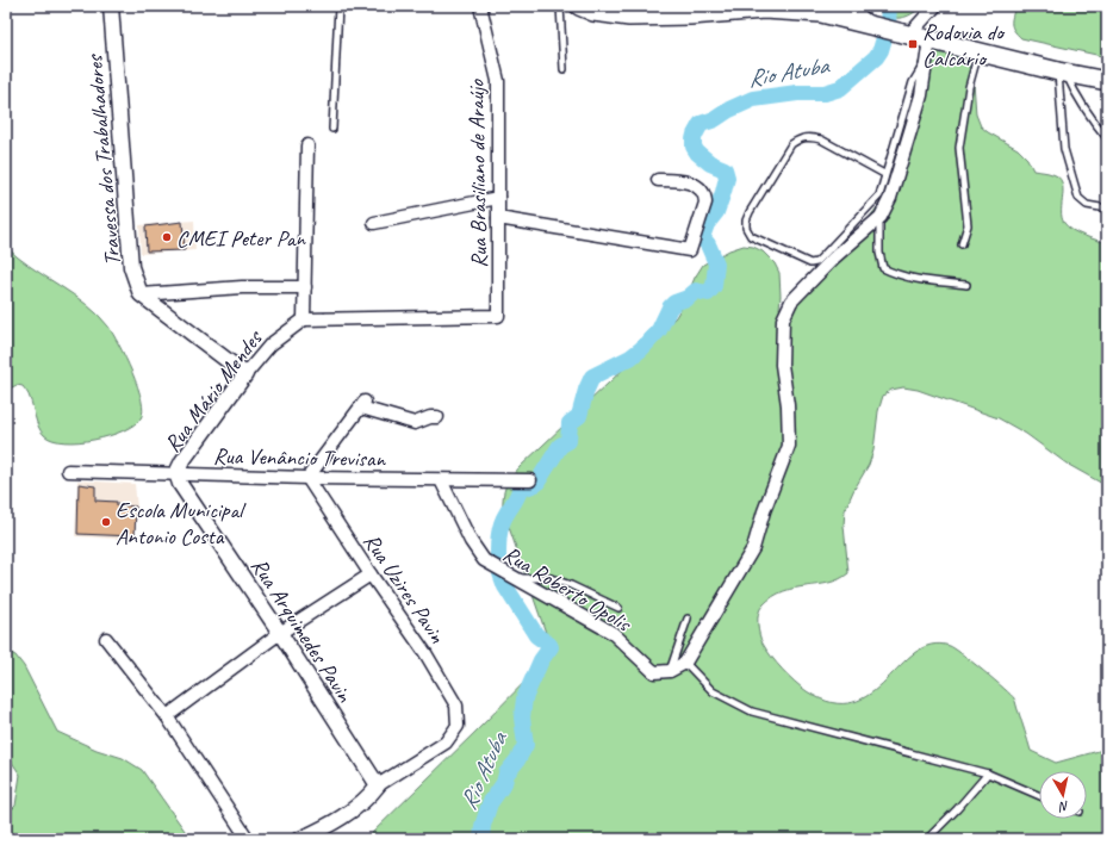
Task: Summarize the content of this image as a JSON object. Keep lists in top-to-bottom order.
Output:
{
  "streets": {
    "street": [
      "Travessa dos Trabalhadores",
      "Rua Brasiliano de Araújo",
      "Rua Mário Mendes",
      "Rua Venâncio Trevisan",
      "Rua Uzires Pavin",
      "Rua Roberto Opolis",
      "Rua Arquimedes Pavin"
    ]
  },
  "crossings": [
    ["Travessa dos Trabalhadores", "Rua Mário Mendes"],
    ["Rua Brasiliano de Araújo", "Rua Mário Mendes"],
    ["Rua Mário Mendes", "Rua Venâncio Trevisan"],
    ["Rua Mário Mendes", "Rua Arquimedes Pavin"],
    ["Rua Venâncio Trevisan", "Rua Uzires Pavin"],
    ["Rua Venâncio Trevisan", "Rua Roberto Opolis"],
    ["Rua Venâncio Trevisan", "Rua Arquimedes Pavin"],
    ["Rua Uzires Pavin", "Rua Arquimedes Pavin"]
  ],
  "water": ["Rio Atuba"],
  "places": {
    "transit": ["Rodovia do Calcário"],
    "other": ["CMEI Peter Pan", "Escola Municipal Antonio Costa"]
  },
  "north": "bottom"
}
